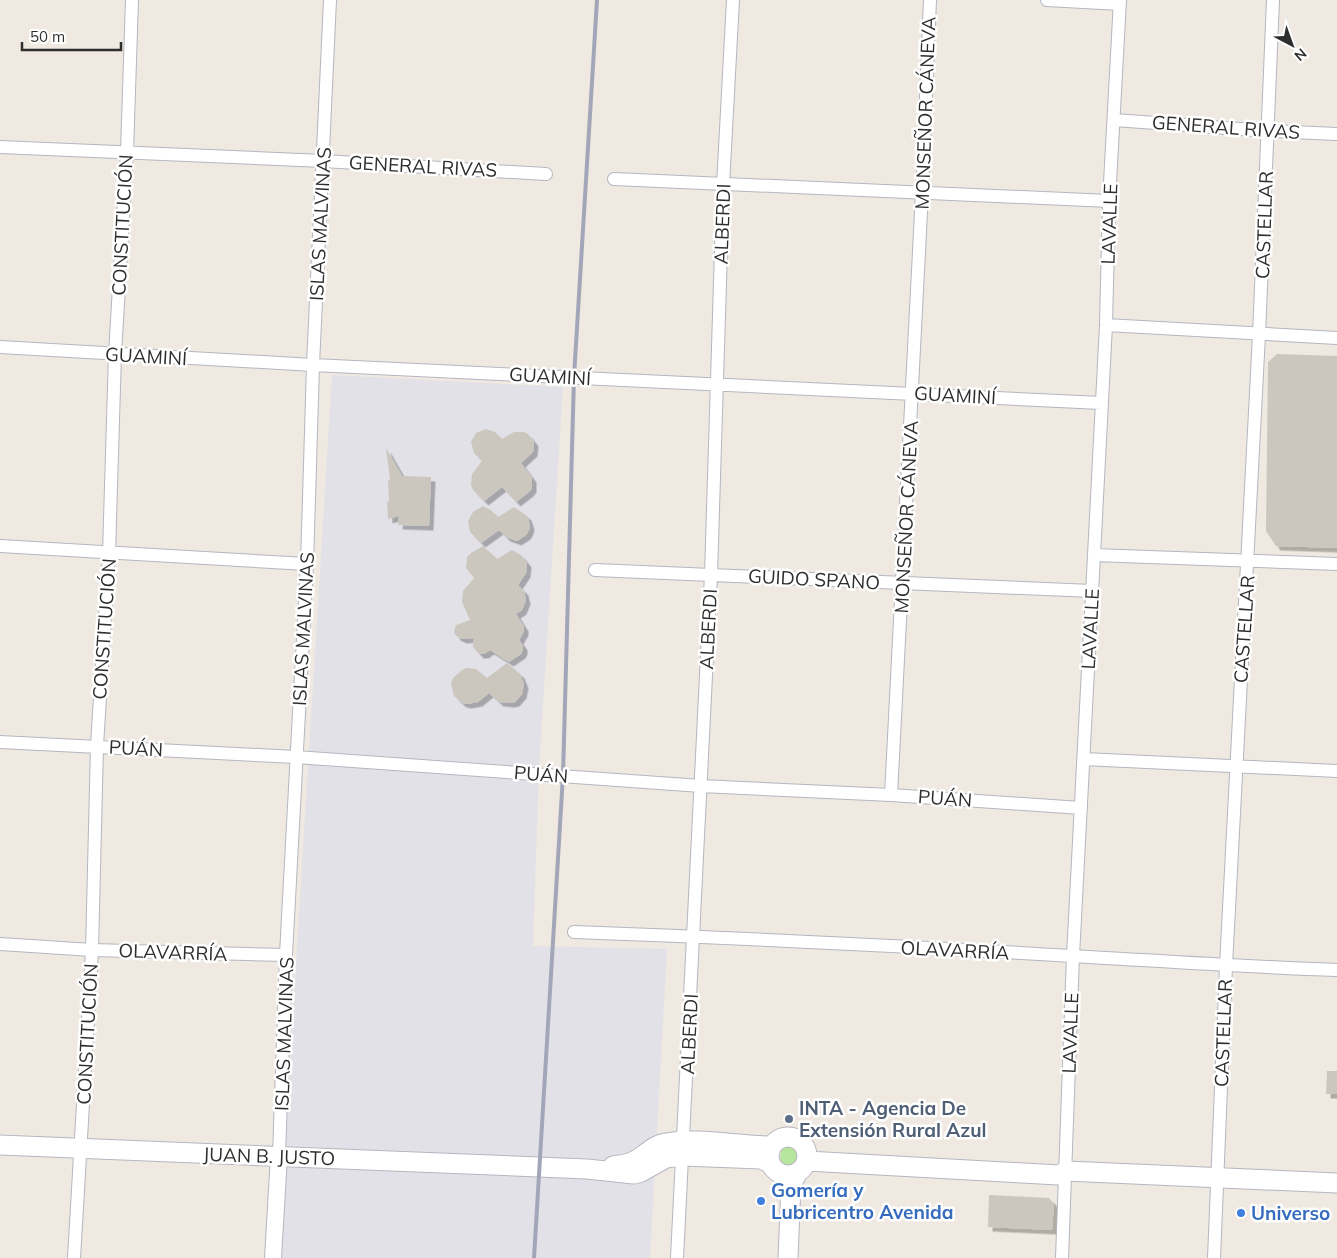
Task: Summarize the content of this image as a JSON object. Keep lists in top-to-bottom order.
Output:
{
  "streets": {
    "main road": ["JUAN B. JUSTO"],
    "street": [
      "MONSEÑOR CÁNEVA",
      "GENERAL RIVAS",
      "ISLAS MALVINAS",
      "ALBERDI",
      "LAVALLE",
      "CONSTITUCIÓN",
      "CASTELLAR",
      "GUAMINÍ",
      "GUIDO SPANO",
      "PUÁN",
      "OLAVARRÍA"
    ]
  },
  "crossings": [
    ["MONSEÑOR CÁNEVA", "GUAMINÍ"],
    ["MONSEÑOR CÁNEVA", "GUIDO SPANO"],
    ["MONSEÑOR CÁNEVA", "PUÁN"],
    ["GENERAL RIVAS", "ISLAS MALVINAS"],
    ["GENERAL RIVAS", "LAVALLE"],
    ["GENERAL RIVAS", "CONSTITUCIÓN"],
    ["GENERAL RIVAS", "CASTELLAR"],
    ["ISLAS MALVINAS", "GUAMINÍ"],
    ["ISLAS MALVINAS", "PUÁN"],
    ["ISLAS MALVINAS", "OLAVARRÍA"],
    ["ISLAS MALVINAS", "JUAN B. JUSTO"],
    ["ALBERDI", "GUAMINÍ"],
    ["ALBERDI", "GUIDO SPANO"],
    ["ALBERDI", "PUÁN"],
    ["ALBERDI", "OLAVARRÍA"],
    ["ALBERDI", "JUAN B. JUSTO"],
    ["LAVALLE", "GUAMINÍ"],
    ["LAVALLE", "GUIDO SPANO"],
    ["LAVALLE", "PUÁN"],
    ["LAVALLE", "OLAVARRÍA"],
    ["CONSTITUCIÓN", "GUAMINÍ"],
    ["CONSTITUCIÓN", "PUÁN"],
    ["CONSTITUCIÓN", "OLAVARRÍA"],
    ["CONSTITUCIÓN", "JUAN B. JUSTO"],
    ["CASTELLAR", "OLAVARRÍA"]
  ],
  "places": ["INTA - Agencia De Extensión Rural Azul", "Gomería y Lubricentro Avenida", "Universo"],
  "scale_bar": "50 m",
  "north": "bottom right"
}
